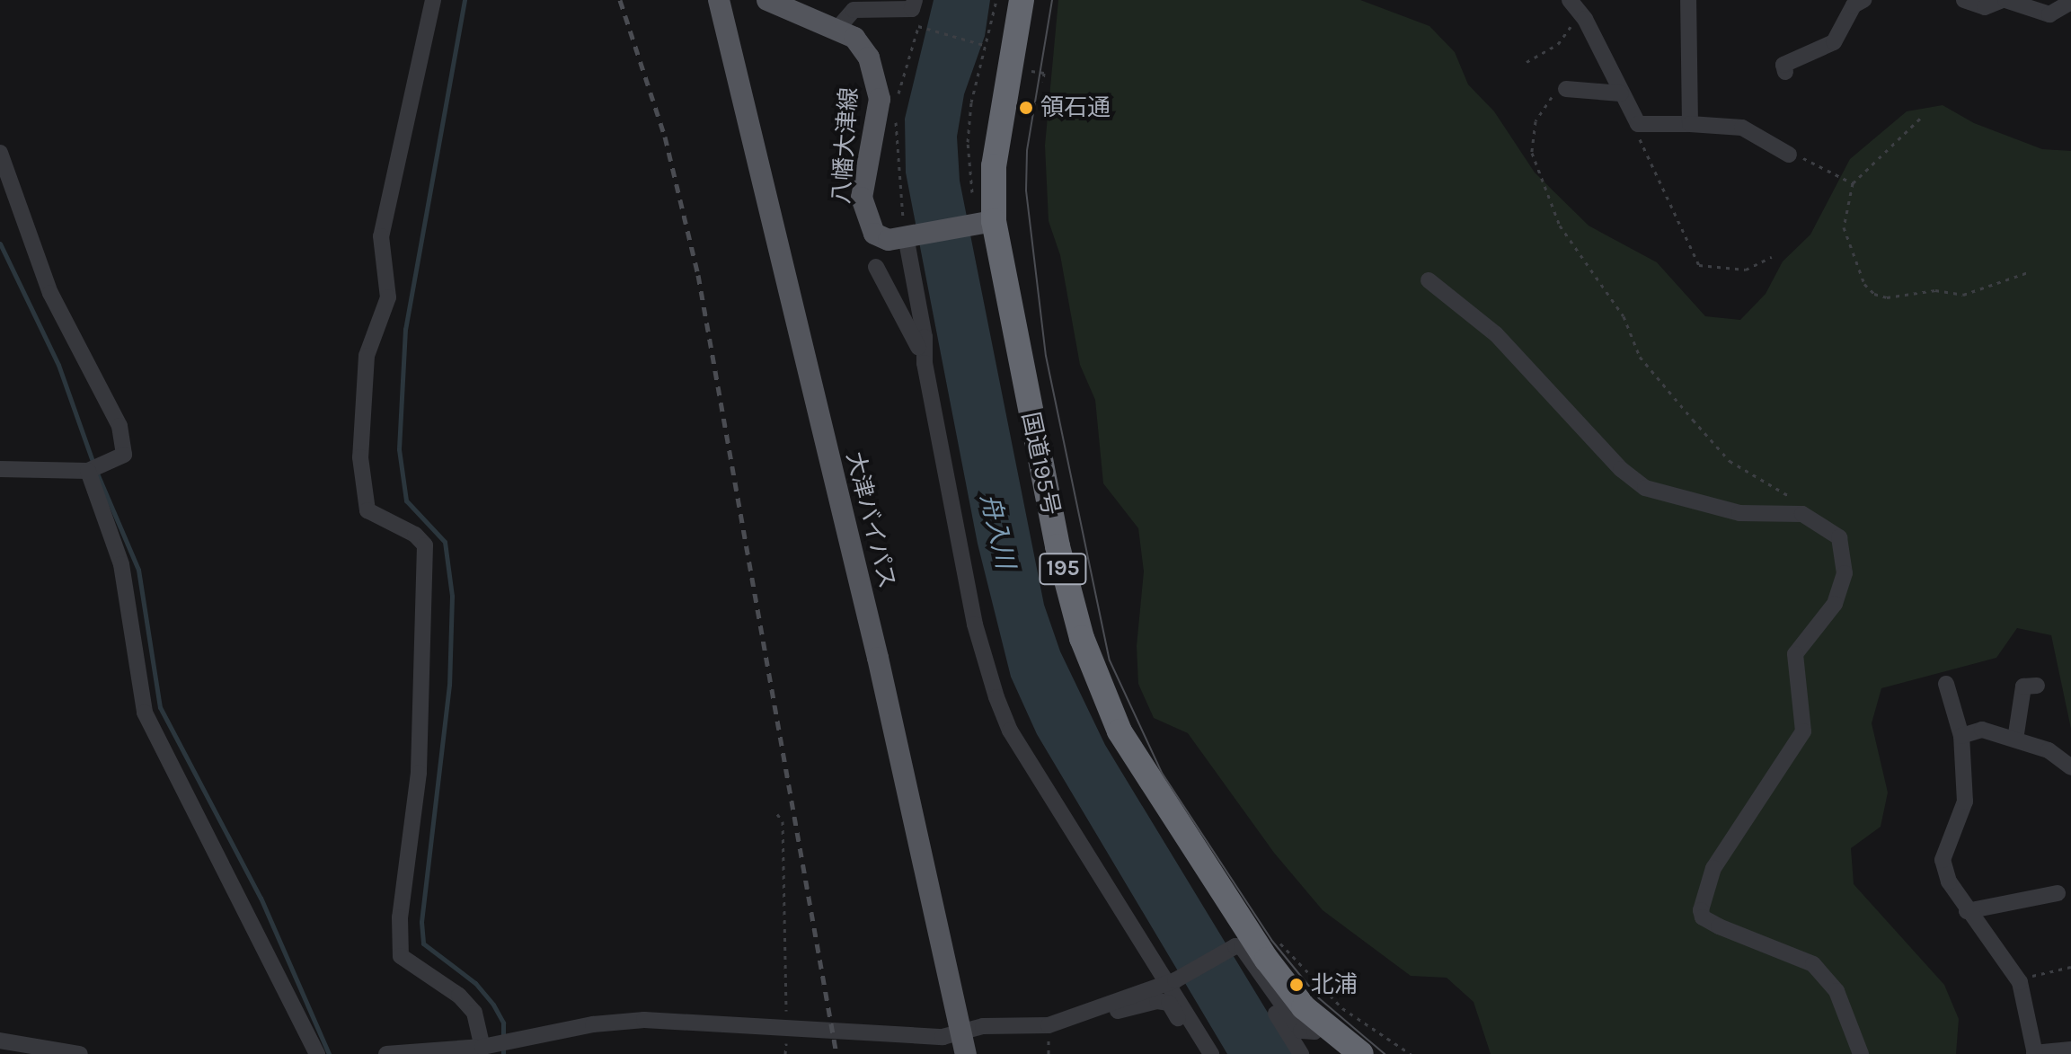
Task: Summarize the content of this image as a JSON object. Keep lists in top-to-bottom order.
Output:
{
  "streets": {
    "highway": ["国道195号", "195"],
    "main road": ["八幡大津線", "大津バイパス"]
  },
  "crossings": [
    ["八幡大津線", "国道195号"]
  ],
  "water": ["舟入川"],
  "places": ["領石通", "北浦"]
}
